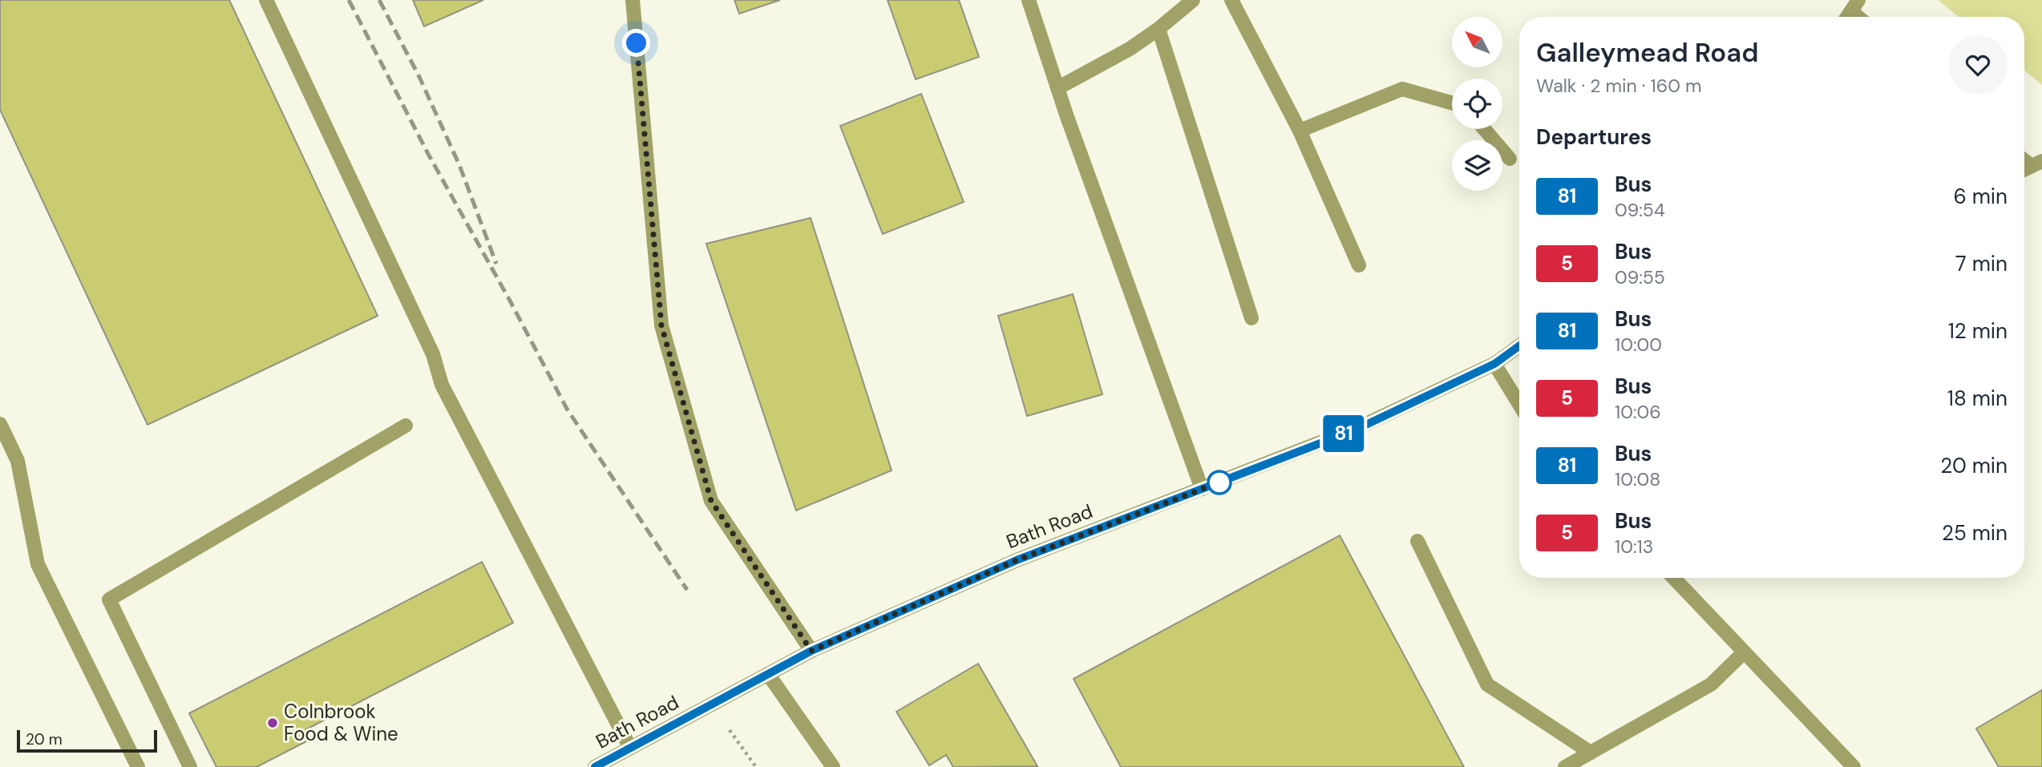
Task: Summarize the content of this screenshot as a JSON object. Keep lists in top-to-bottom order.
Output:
{
  "streets": {
    "street": ["Bath Road"]
  },
  "places": ["Colnbrook Food & Wine"],
  "lines": ["bus line 81"],
  "scale_bar": "20 m",
  "north": "top left",
  "page": {
    "on_map": "81",
    "heading": [
      ["Galleymead Road", "Walk · 2 min · 160 m"],
      "Departures"
    ],
    "list": [
      {
        "mark": "81",
        "name": "Bus",
        "note": "09:54",
        "value": "6 min"
      },
      {
        "mark": "5",
        "name": "Bus",
        "note": "09:55",
        "value": "7 min"
      },
      {
        "mark": "81",
        "name": "Bus",
        "note": "10:00",
        "value": "12 min"
      },
      {
        "mark": "5",
        "name": "Bus",
        "note": "10:06",
        "value": "18 min"
      },
      {
        "mark": "81",
        "name": "Bus",
        "note": "10:08",
        "value": "20 min"
      },
      {
        "mark": "5",
        "name": "Bus",
        "note": "10:13",
        "value": "25 min"
      }
    ],
    "scale": "20 m"
  }
}
